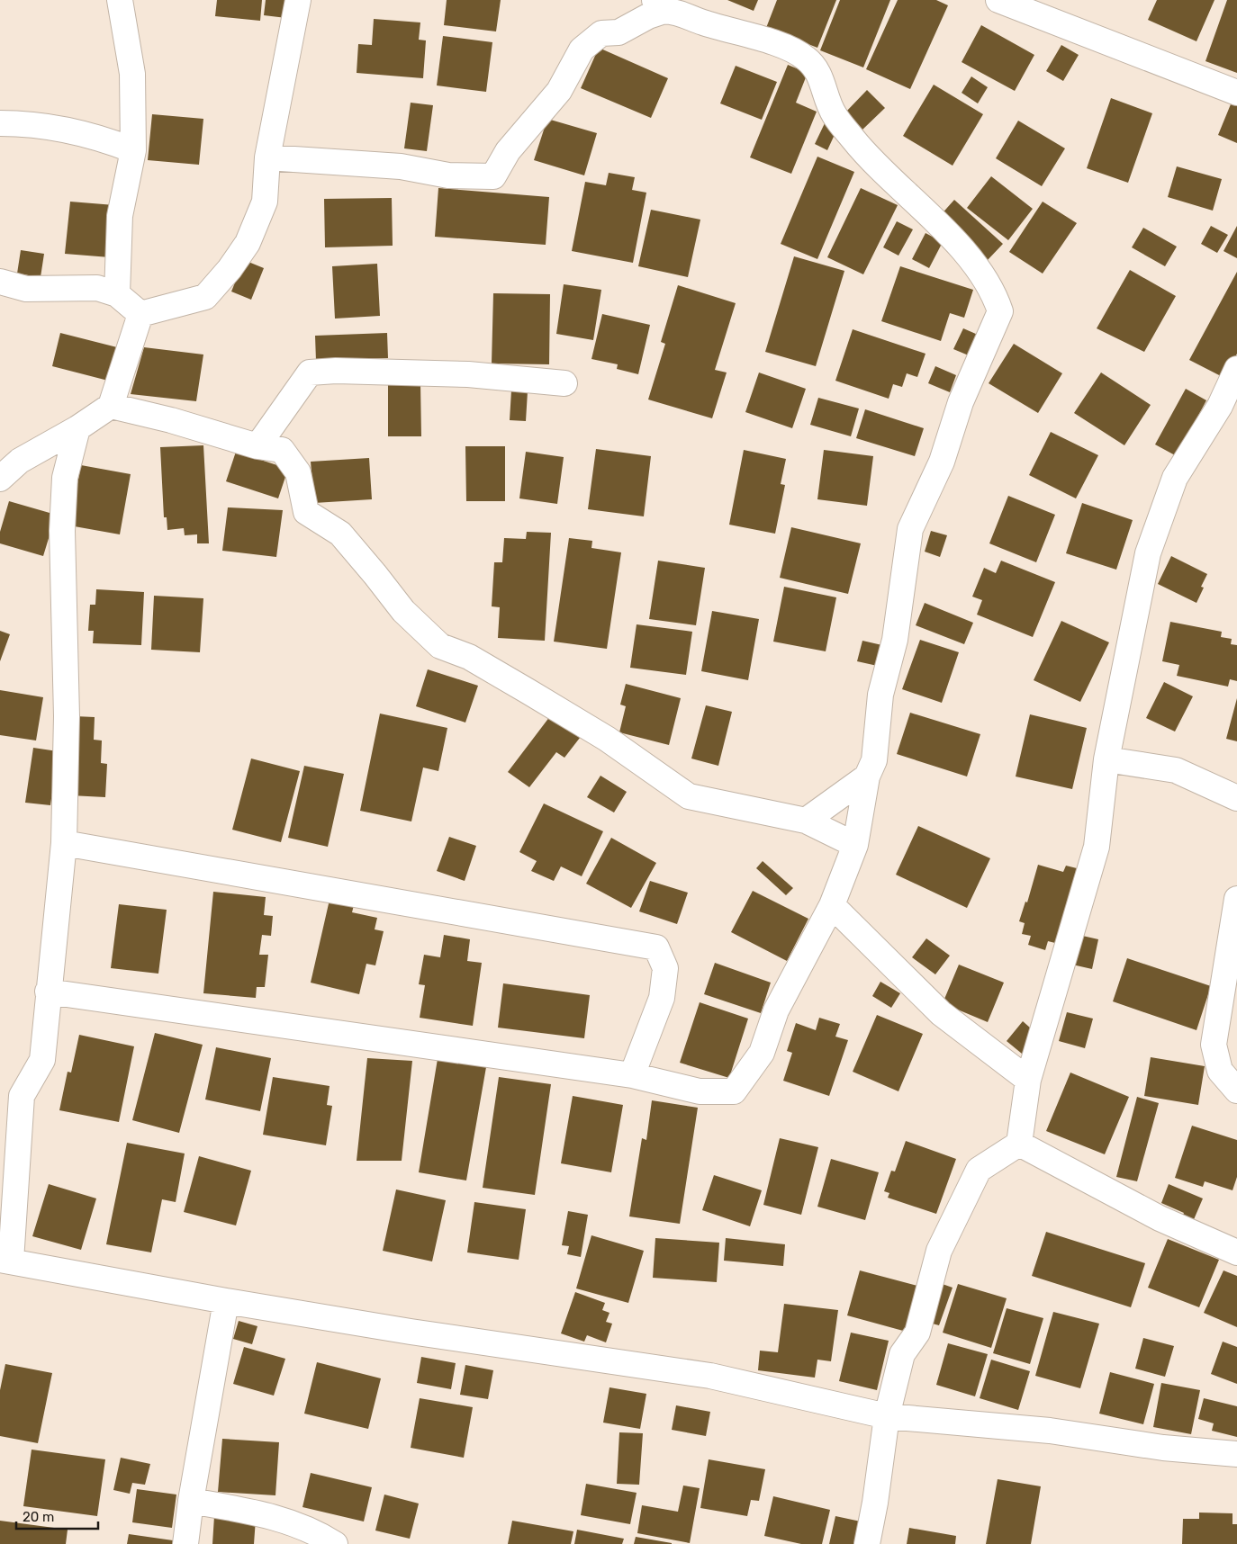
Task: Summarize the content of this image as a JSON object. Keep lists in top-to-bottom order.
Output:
{
  "scale_bar": "20 m"
}
